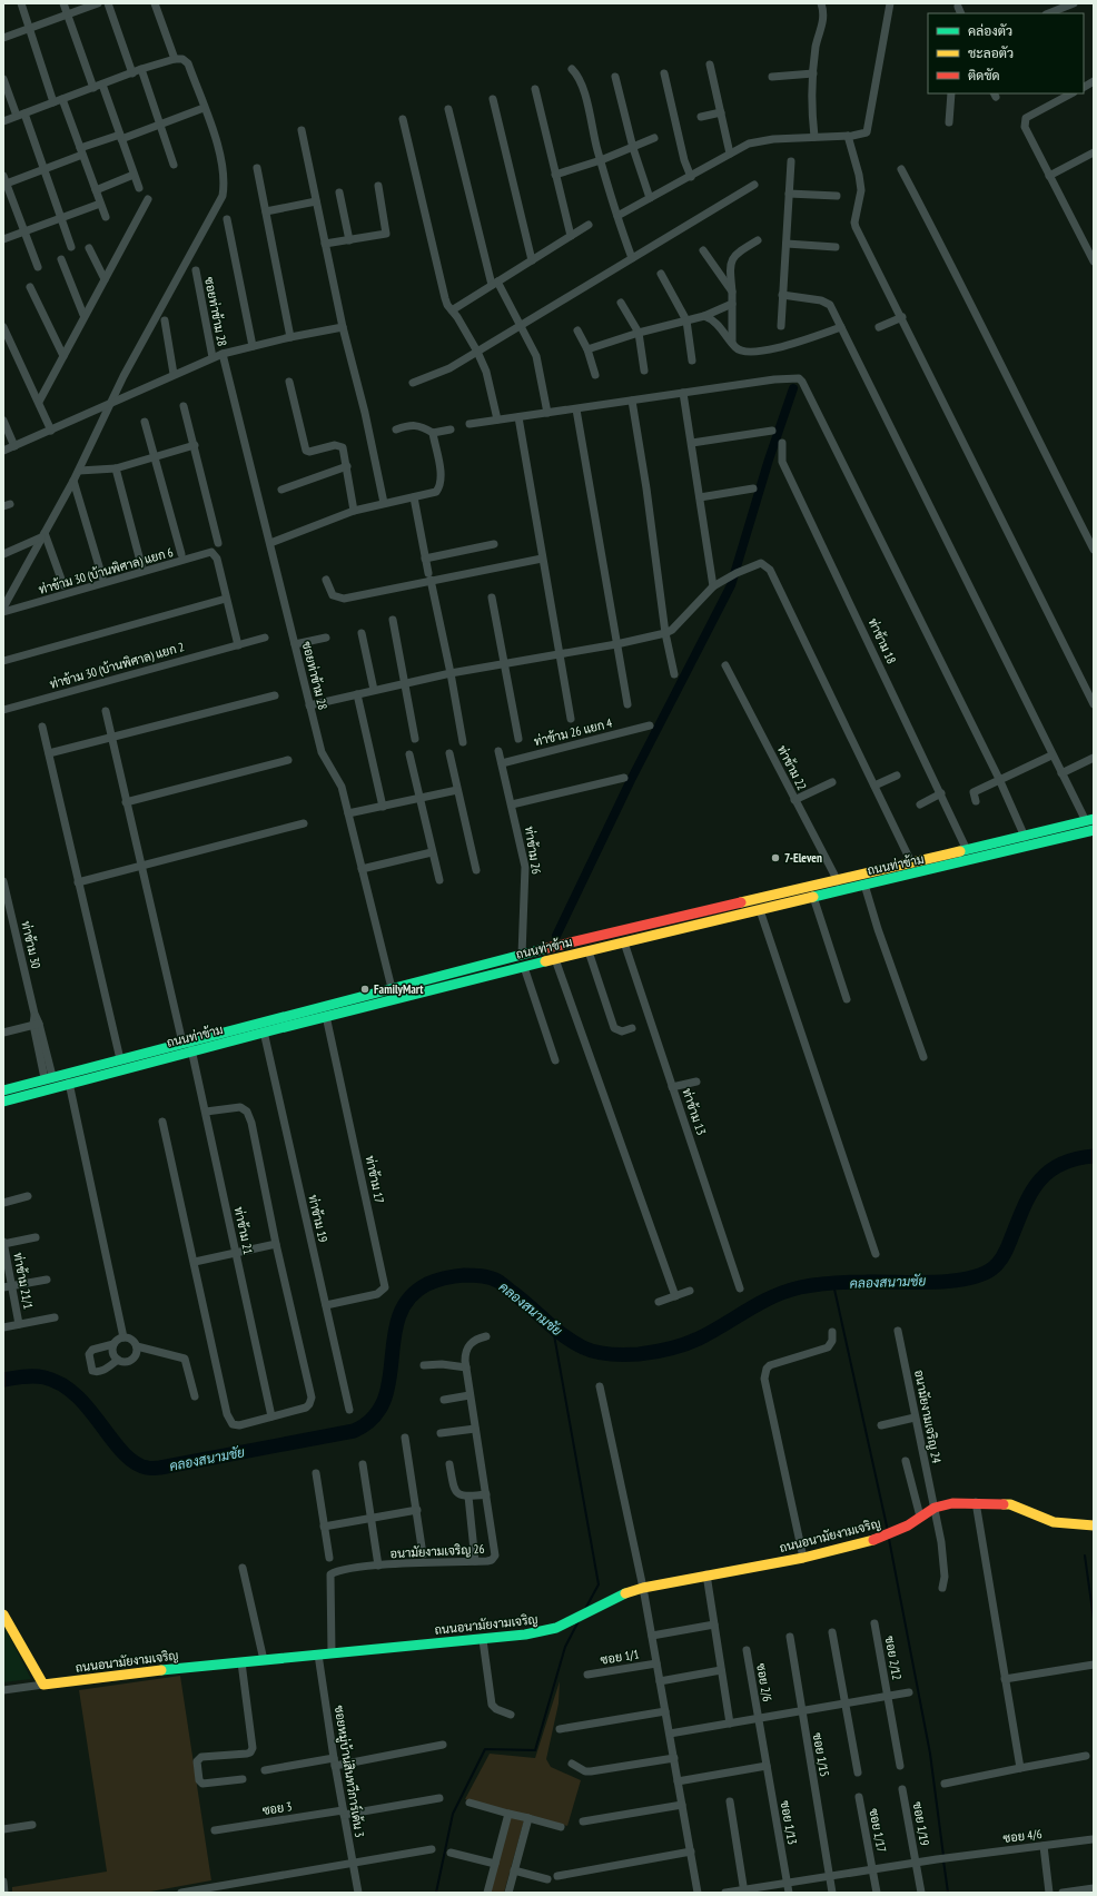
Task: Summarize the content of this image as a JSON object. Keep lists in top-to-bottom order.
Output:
{
  "streets": {
    "street": [
      "ซอยท่าข้าม 28",
      "ท่าข้าม 30 (บ้านพิศาล) แยก 6",
      "ท่าข้าม 18",
      "ท่าข้าม 30 (บ้านพิศาล) แยก 2",
      "ท่าข้าม 26 แยก 4",
      "ท่าข้าม 22",
      "ท่าข้าม 26",
      "ถนนท่าข้าม",
      "ท่าข้าม 30",
      "ท่าข้าม 13",
      "ท่าข้าม 17",
      "ท่าข้าม 19",
      "ท่าข้าม 21",
      "ท่าข้าม 21/1",
      "อนามัยงามเจริญ 24",
      "ถนนอนามัยงามเจริญ",
      "อนามัยงามเจริญ 26",
      "ซอย 1/1",
      "ซอย 2/12",
      "ซอย 2/6",
      "ซอย 1/15",
      "ซอยหมู่บ้าน่สินทวีการ์เด้น 3",
      "ซอย 3",
      "ซอย 1/13",
      "ซอย 1/19",
      "ซอย 1/17",
      "ซอย 4/6"
    ]
  },
  "crossings": [
    ["ซอยท่าข้าม 28", "ถนนท่าข้าม"],
    ["ท่าข้าม 18", "ถนนท่าข้าม"],
    ["ท่าข้าม 26 แยก 4", "ท่าข้าม 26"],
    ["ท่าข้าม 22", "ถนนท่าข้าม"],
    ["ท่าข้าม 26", "ถนนท่าข้าม"],
    ["ถนนท่าข้าม", "ท่าข้าม 30"],
    ["ถนนท่าข้าม", "ท่าข้าม 13"],
    ["ถนนท่าข้าม", "ท่าข้าม 17"],
    ["ถนนท่าข้าม", "ท่าข้าม 19"],
    ["ถนนท่าข้าม", "ท่าข้าม 21"],
    ["ท่าข้าม 17", "ท่าข้าม 19"],
    ["อนามัยงามเจริญ 24", "ถนนอนามัยงามเจริญ"],
    ["ถนนอนามัยงามเจริญ", "อนามัยงามเจริญ 26"],
    ["ถนนอนามัยงามเจริญ", "ซอยหมู่บ้าน่สินทวีการ์เด้น 3"],
    ["ซอย 2/6", "ซอย 1/13"],
    ["ซอย 1/15", "ซอย 4/6"],
    ["ซอยหมู่บ้าน่สินทวีการ์เด้น 3", "ซอย 3"],
    ["ซอย 1/13", "ซอย 4/6"],
    ["ซอย 1/19", "ซอย 4/6"],
    ["ซอย 1/17", "ซอย 4/6"]
  ],
  "water": ["คลองสนามชัย"],
  "places": ["7-Eleven", "FamilyMart"],
  "legend": ["คล่องตัว", "ชะลอตัว", "ติดขัด"]
}
